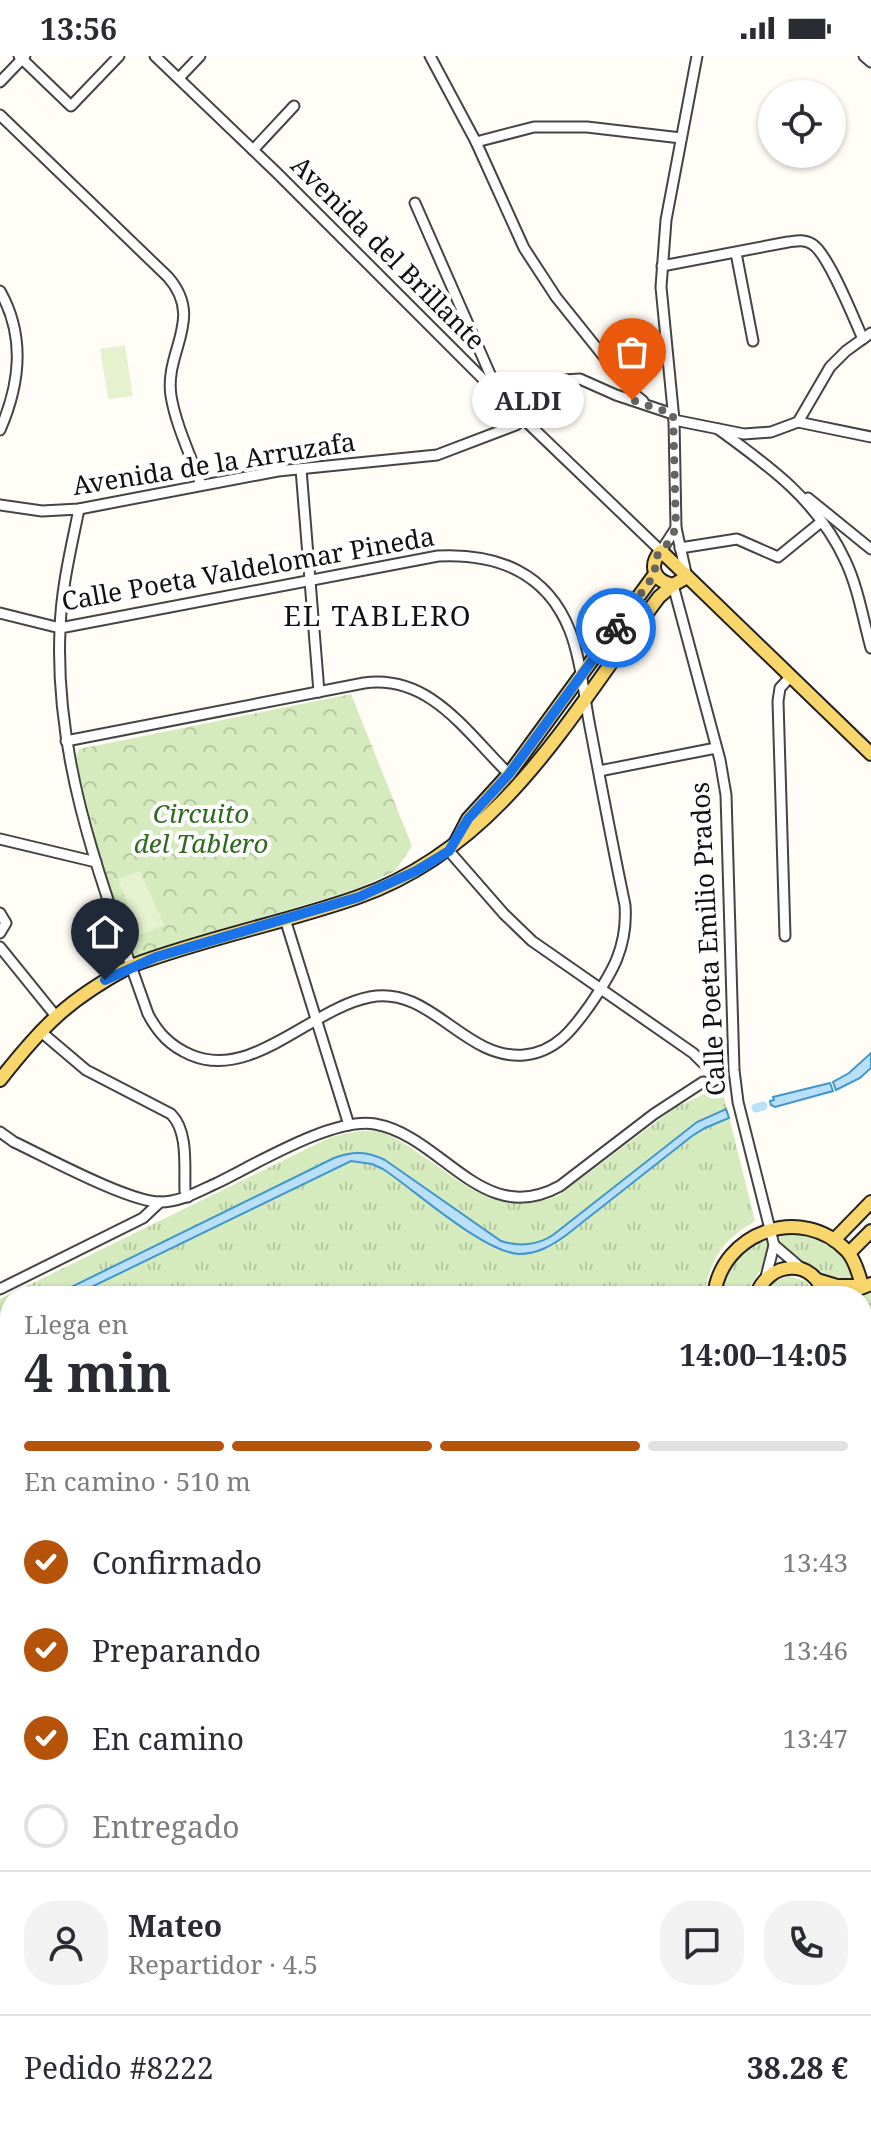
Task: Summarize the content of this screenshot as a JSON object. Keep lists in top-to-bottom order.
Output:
{
  "streets": {
    "main road": ["Avenida del Brillante"],
    "street": ["Avenida de la Arruzafa", "Calle Poeta Valdelomar Pineda", "Calle Poeta Emilio Prados"]
  },
  "crossings": [
    ["Avenida del Brillante", "Avenida de la Arruzafa"],
    ["Avenida de la Arruzafa", "Calle Poeta Valdelomar Pineda"]
  ],
  "districts": ["EL TABLERO"],
  "parks": ["Circuito del Tablero"],
  "places": ["ALDI"],
  "page": {
    "status": "13:56",
    "bubble": "ALDI",
    "heading": ["4 min", "Llega en", "14:00–14:05"],
    "panel": [
      "Mateo",
      "Repartidor · 4.5",
      "Pedido #8222",
      "38.28 €"
    ],
    "bar": "En camino · 510 m",
    "list": [
      ["Confirmado", "13:43"],
      ["Preparando", "13:46"],
      ["En camino", "13:47"],
      "Entregado"
    ]
  }
}
